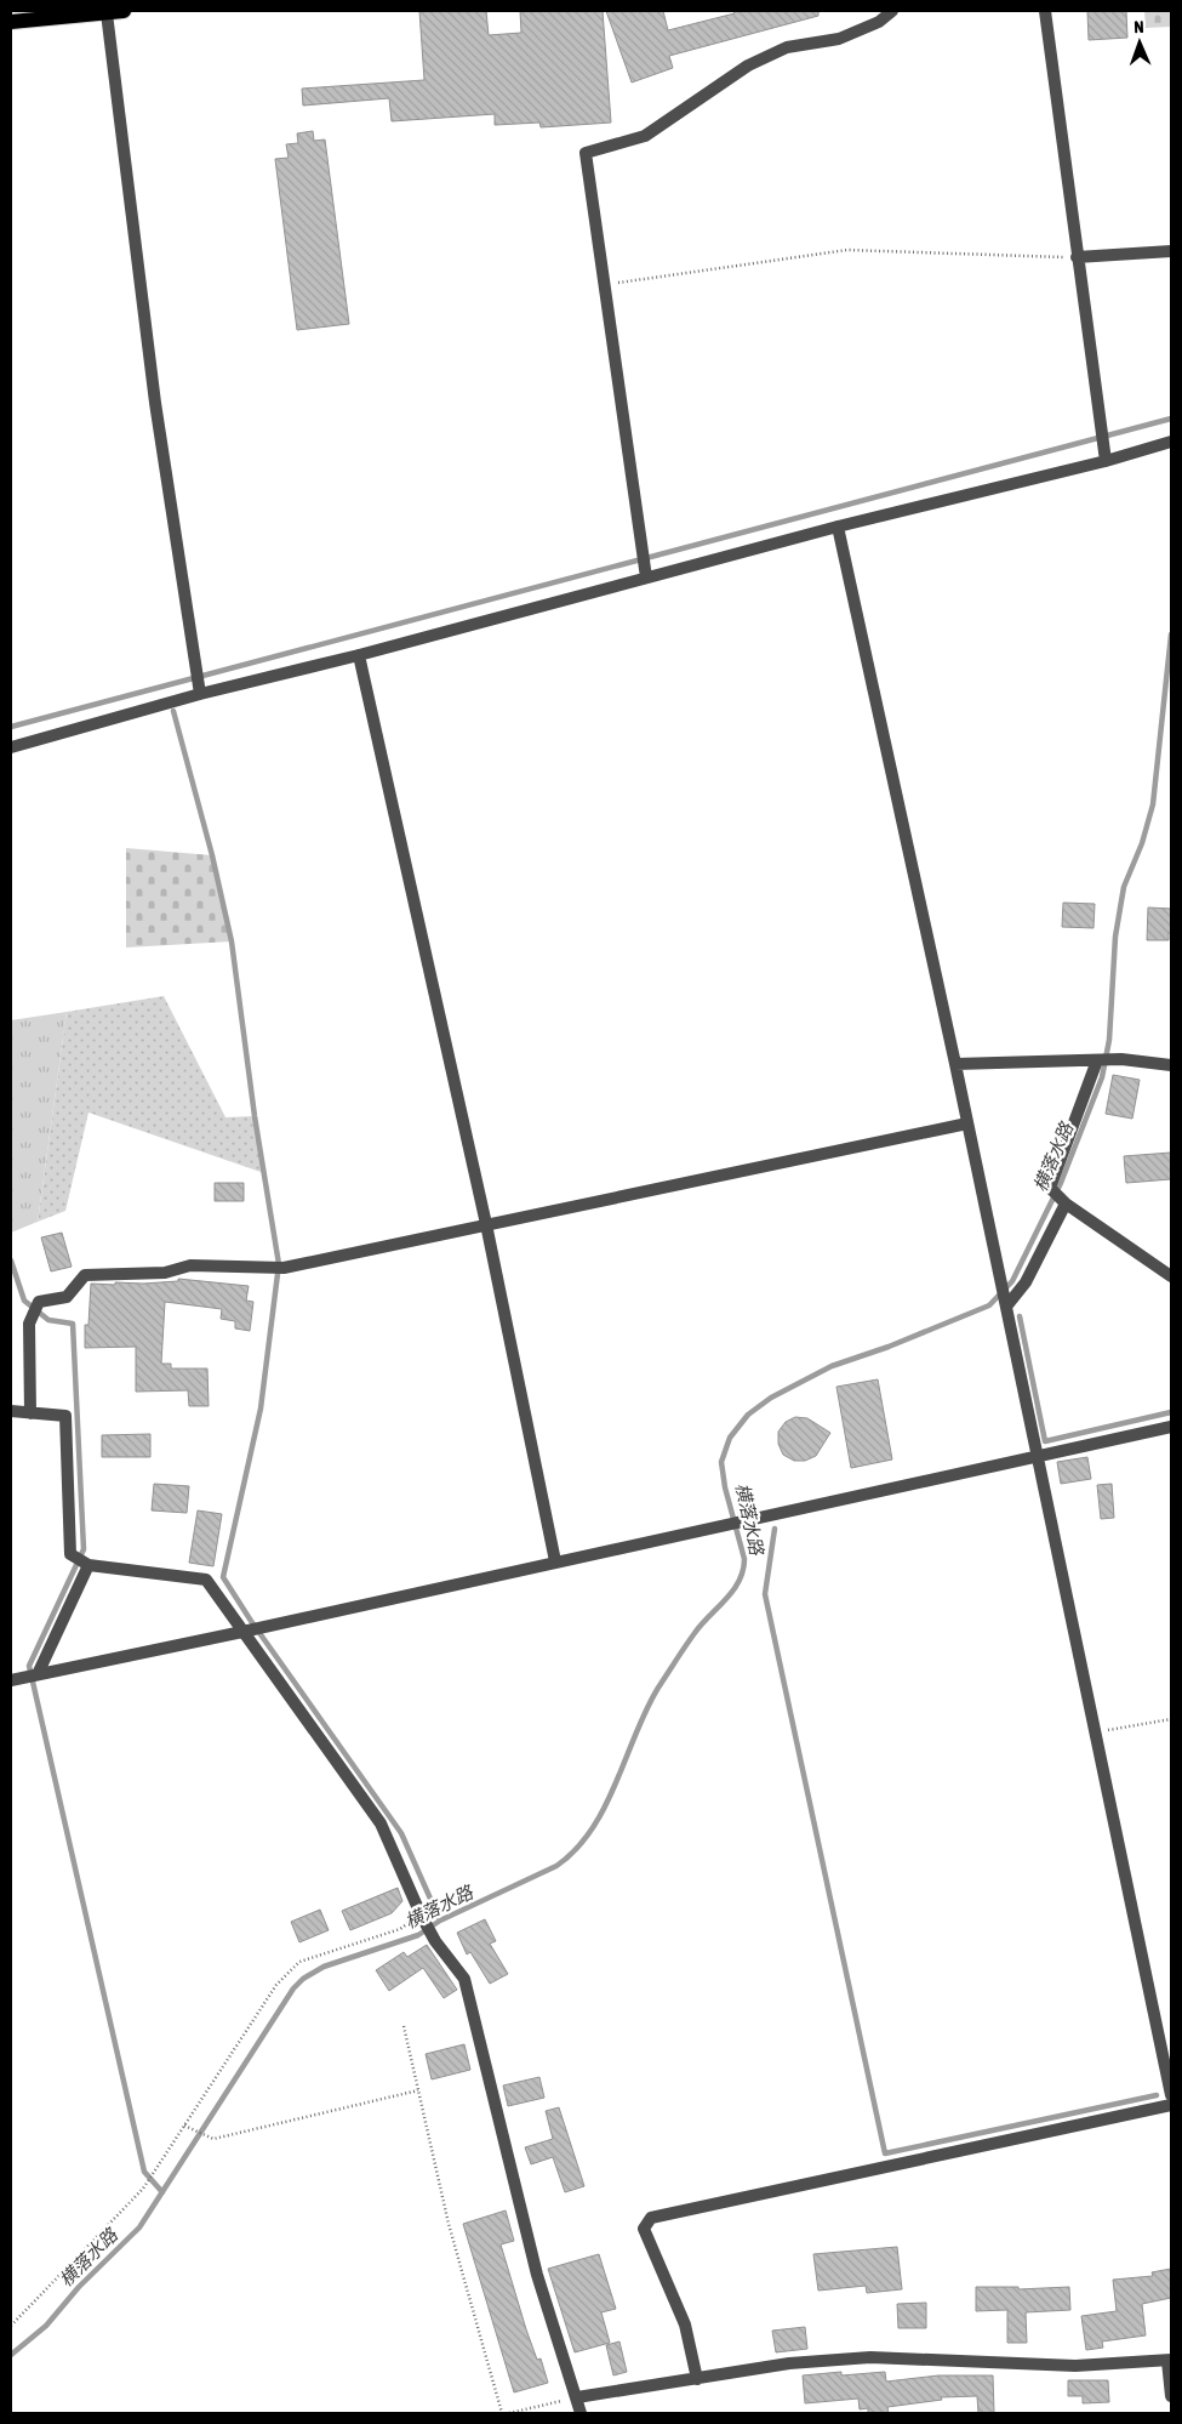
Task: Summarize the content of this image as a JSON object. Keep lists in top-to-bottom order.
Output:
{
  "water": ["横落水路"],
  "north": "top"
}
